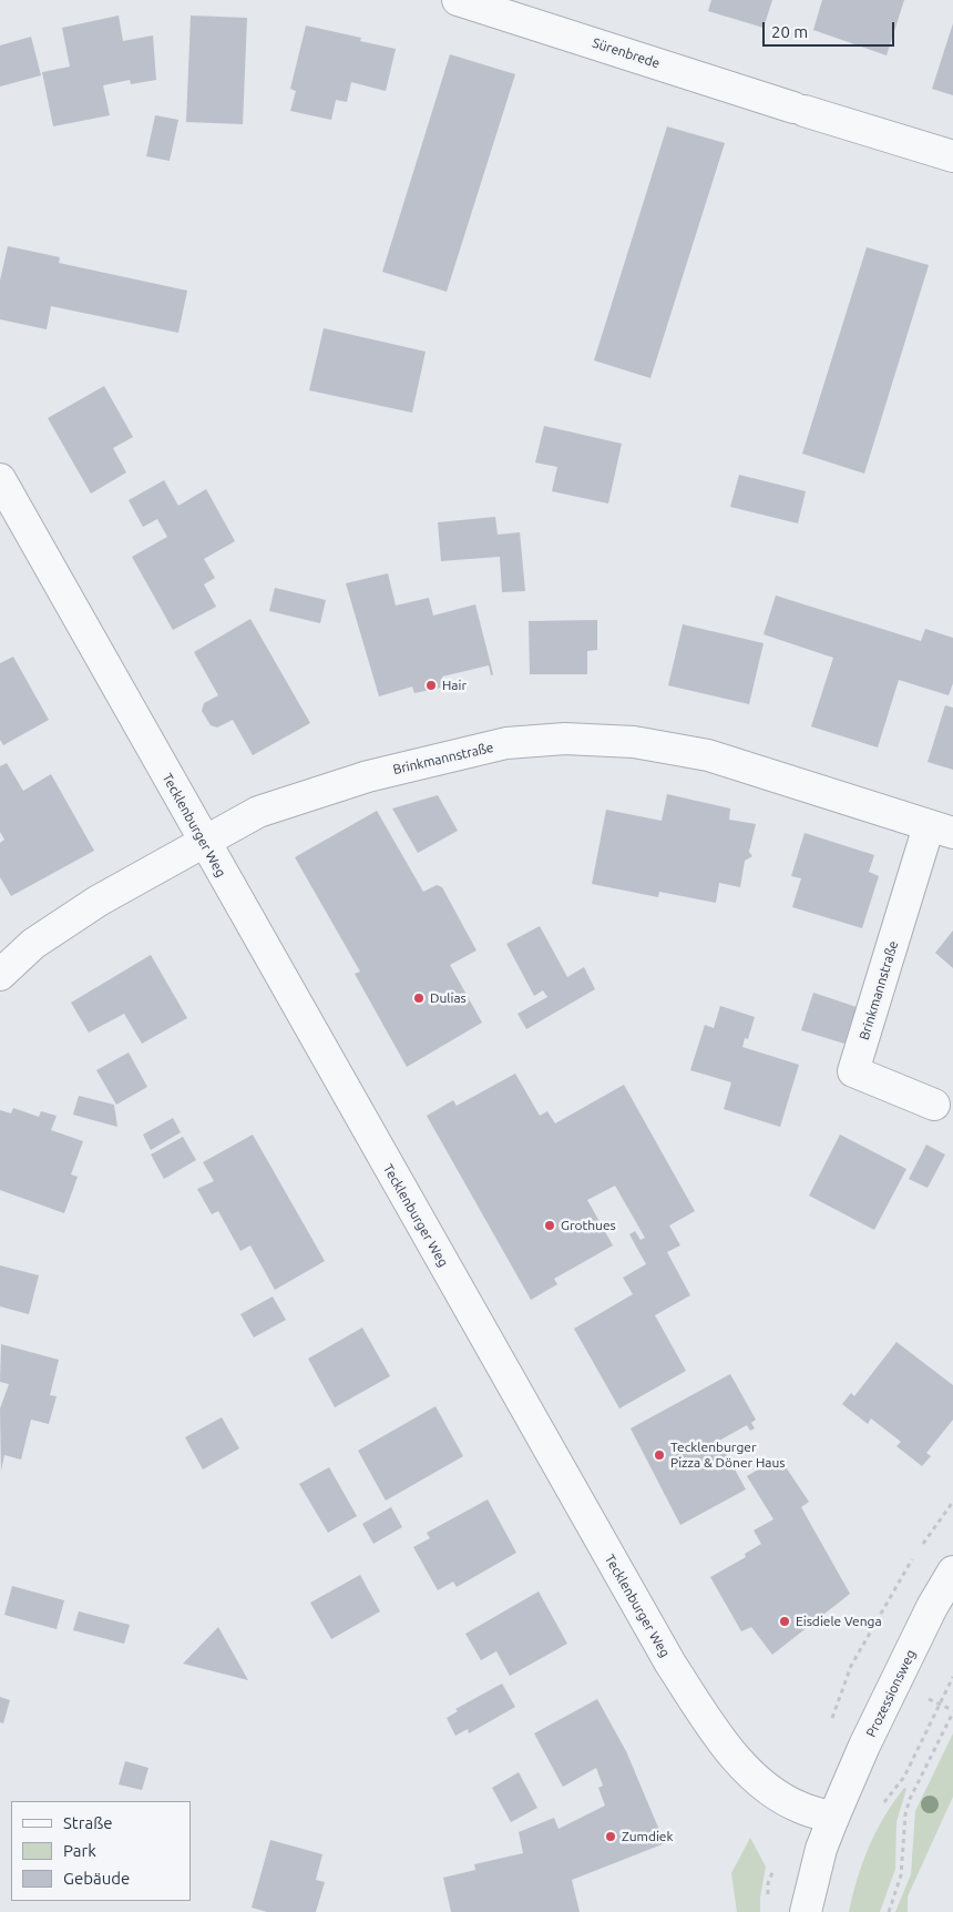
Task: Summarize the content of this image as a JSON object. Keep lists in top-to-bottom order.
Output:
{
  "streets": {
    "street": [
      "Sürenbrede",
      "Brinkmannstraße",
      "Tecklenburger Weg",
      "Prozessionsweg"
    ]
  },
  "crossings": [
    ["Brinkmannstraße", "Tecklenburger Weg"],
    ["Tecklenburger Weg", "Prozessionsweg"]
  ],
  "places": [
    "Hair",
    "Dulias",
    "Grothues",
    "Tecklenburger Pizza & Döner Haus",
    "Eisdiele Venga",
    "Zumdiek"
  ],
  "legend": ["Straße", "Park", "Gebäude"],
  "scale_bar": "20 m"
}
